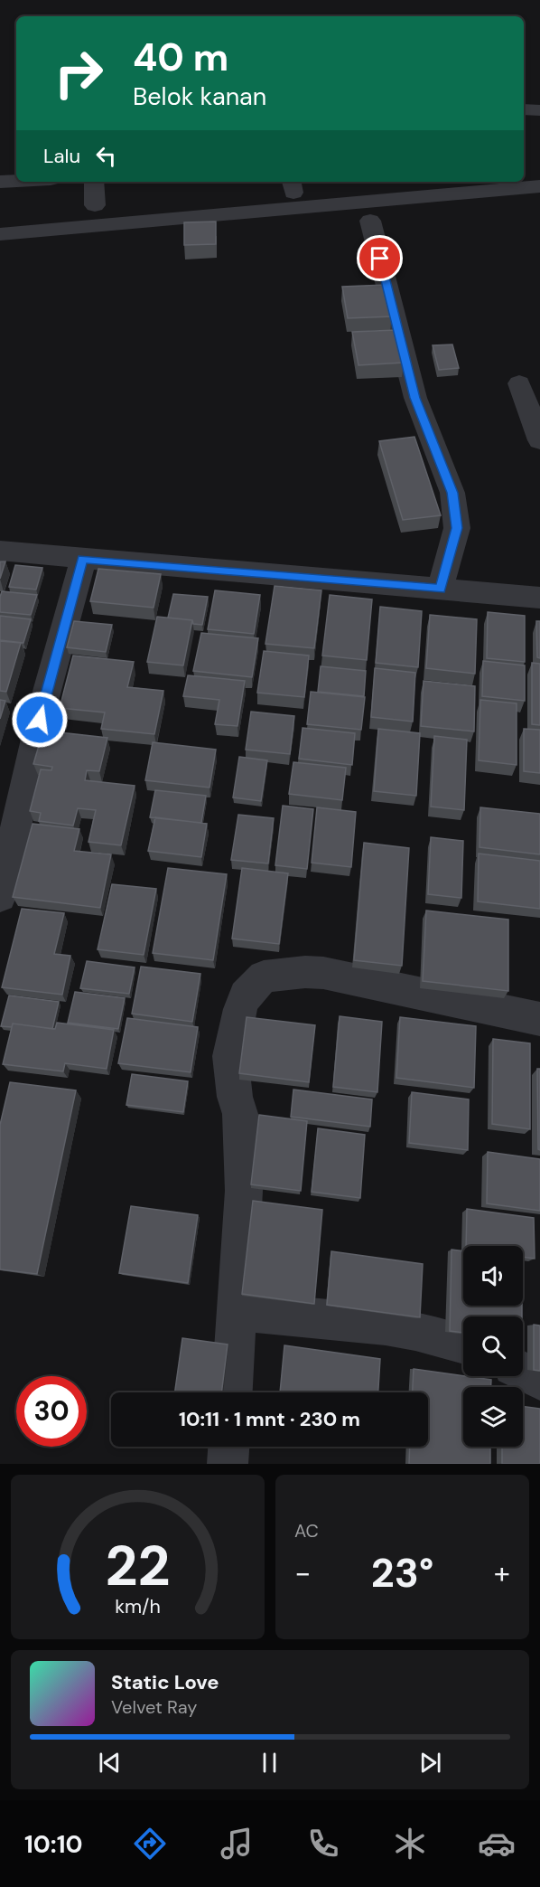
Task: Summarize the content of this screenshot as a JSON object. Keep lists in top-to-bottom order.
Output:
{
  "page": {
    "turn": ["40 m", "Belok kanan"],
    "then": "Lalu",
    "limit": "30",
    "trip": "10:11 · 1 mnt · 230 m",
    "tile": "AC",
    "heat": ["−", "23°", "+"],
    "song": ["Static Love", "Velvet Ray"],
    "tabs": "10:10",
    "gauge": ["22", "km/h"]
  }
}
